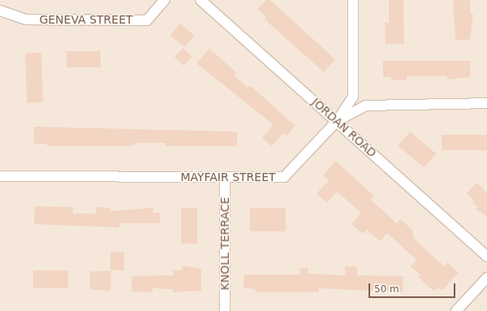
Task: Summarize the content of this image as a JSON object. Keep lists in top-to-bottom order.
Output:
{
  "streets": {
    "street": [
      "GENEVA STREET",
      "JORDAN ROAD",
      "MAYFAIR STREET",
      "KNOLL TERRACE"
    ]
  },
  "crossings": [
    ["JORDAN ROAD", "MAYFAIR STREET"],
    ["MAYFAIR STREET", "KNOLL TERRACE"]
  ],
  "scale_bar": "50 m"
}
